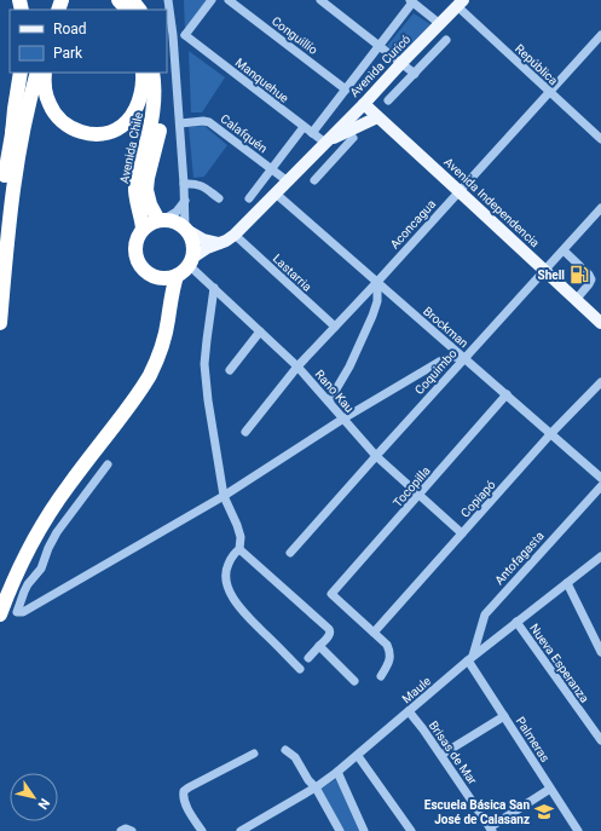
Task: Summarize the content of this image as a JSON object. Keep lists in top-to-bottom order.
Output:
{
  "streets": {
    "highway": ["Avenida Chile"],
    "main road": ["Avenida Curicó", "Avenida Independencia"],
    "street": [
      "Conguillío",
      "República",
      "Manquehue",
      "Calafquén",
      "Aconcagua",
      "Lastarria",
      "Brockman",
      "Coquimbo",
      "Rano Kau",
      "Tocopilla",
      "Copiapó",
      "Antofagasta",
      "Nueva Esperanza",
      "Maule",
      "Palmeras",
      "Brisas de Mar"
    ]
  },
  "crossings": [
    ["Conguillío", "Avenida Curicó"],
    ["República", "Avenida Curicó"],
    ["República", "Aconcagua"],
    ["Avenida Curicó", "Manquehue"],
    ["Avenida Curicó", "Calafquén"],
    ["Avenida Curicó", "Avenida Chile"],
    ["Avenida Curicó", "Avenida Independencia"],
    ["Avenida Curicó", "Lastarria"],
    ["Avenida Curicó", "Brockman"],
    ["Avenida Curicó", "Rano Kau"],
    ["Avenida Chile", "Rano Kau"],
    ["Avenida Independencia", "Aconcagua"],
    ["Avenida Independencia", "Coquimbo"],
    ["Aconcagua", "Lastarria"],
    ["Aconcagua", "Brockman"],
    ["Aconcagua", "Rano Kau"],
    ["Brockman", "Coquimbo"],
    ["Brockman", "Tocopilla"],
    ["Brockman", "Copiapó"],
    ["Coquimbo", "Rano Kau"],
    ["Rano Kau", "Tocopilla"],
    ["Rano Kau", "Copiapó"],
    ["Tocopilla", "Copiapó"],
    ["Antofagasta", "Maule"],
    ["Antofagasta", "Palmeras"],
    ["Nueva Esperanza", "Maule"],
    ["Maule", "Palmeras"],
    ["Maule", "Brisas de Mar"]
  ],
  "places": {
    "fuel station": ["Shell"],
    "school or university": ["Escuela Básica San José de Calasanz"]
  },
  "legend": ["Road", "Park"],
  "north": "bottom right"
}
